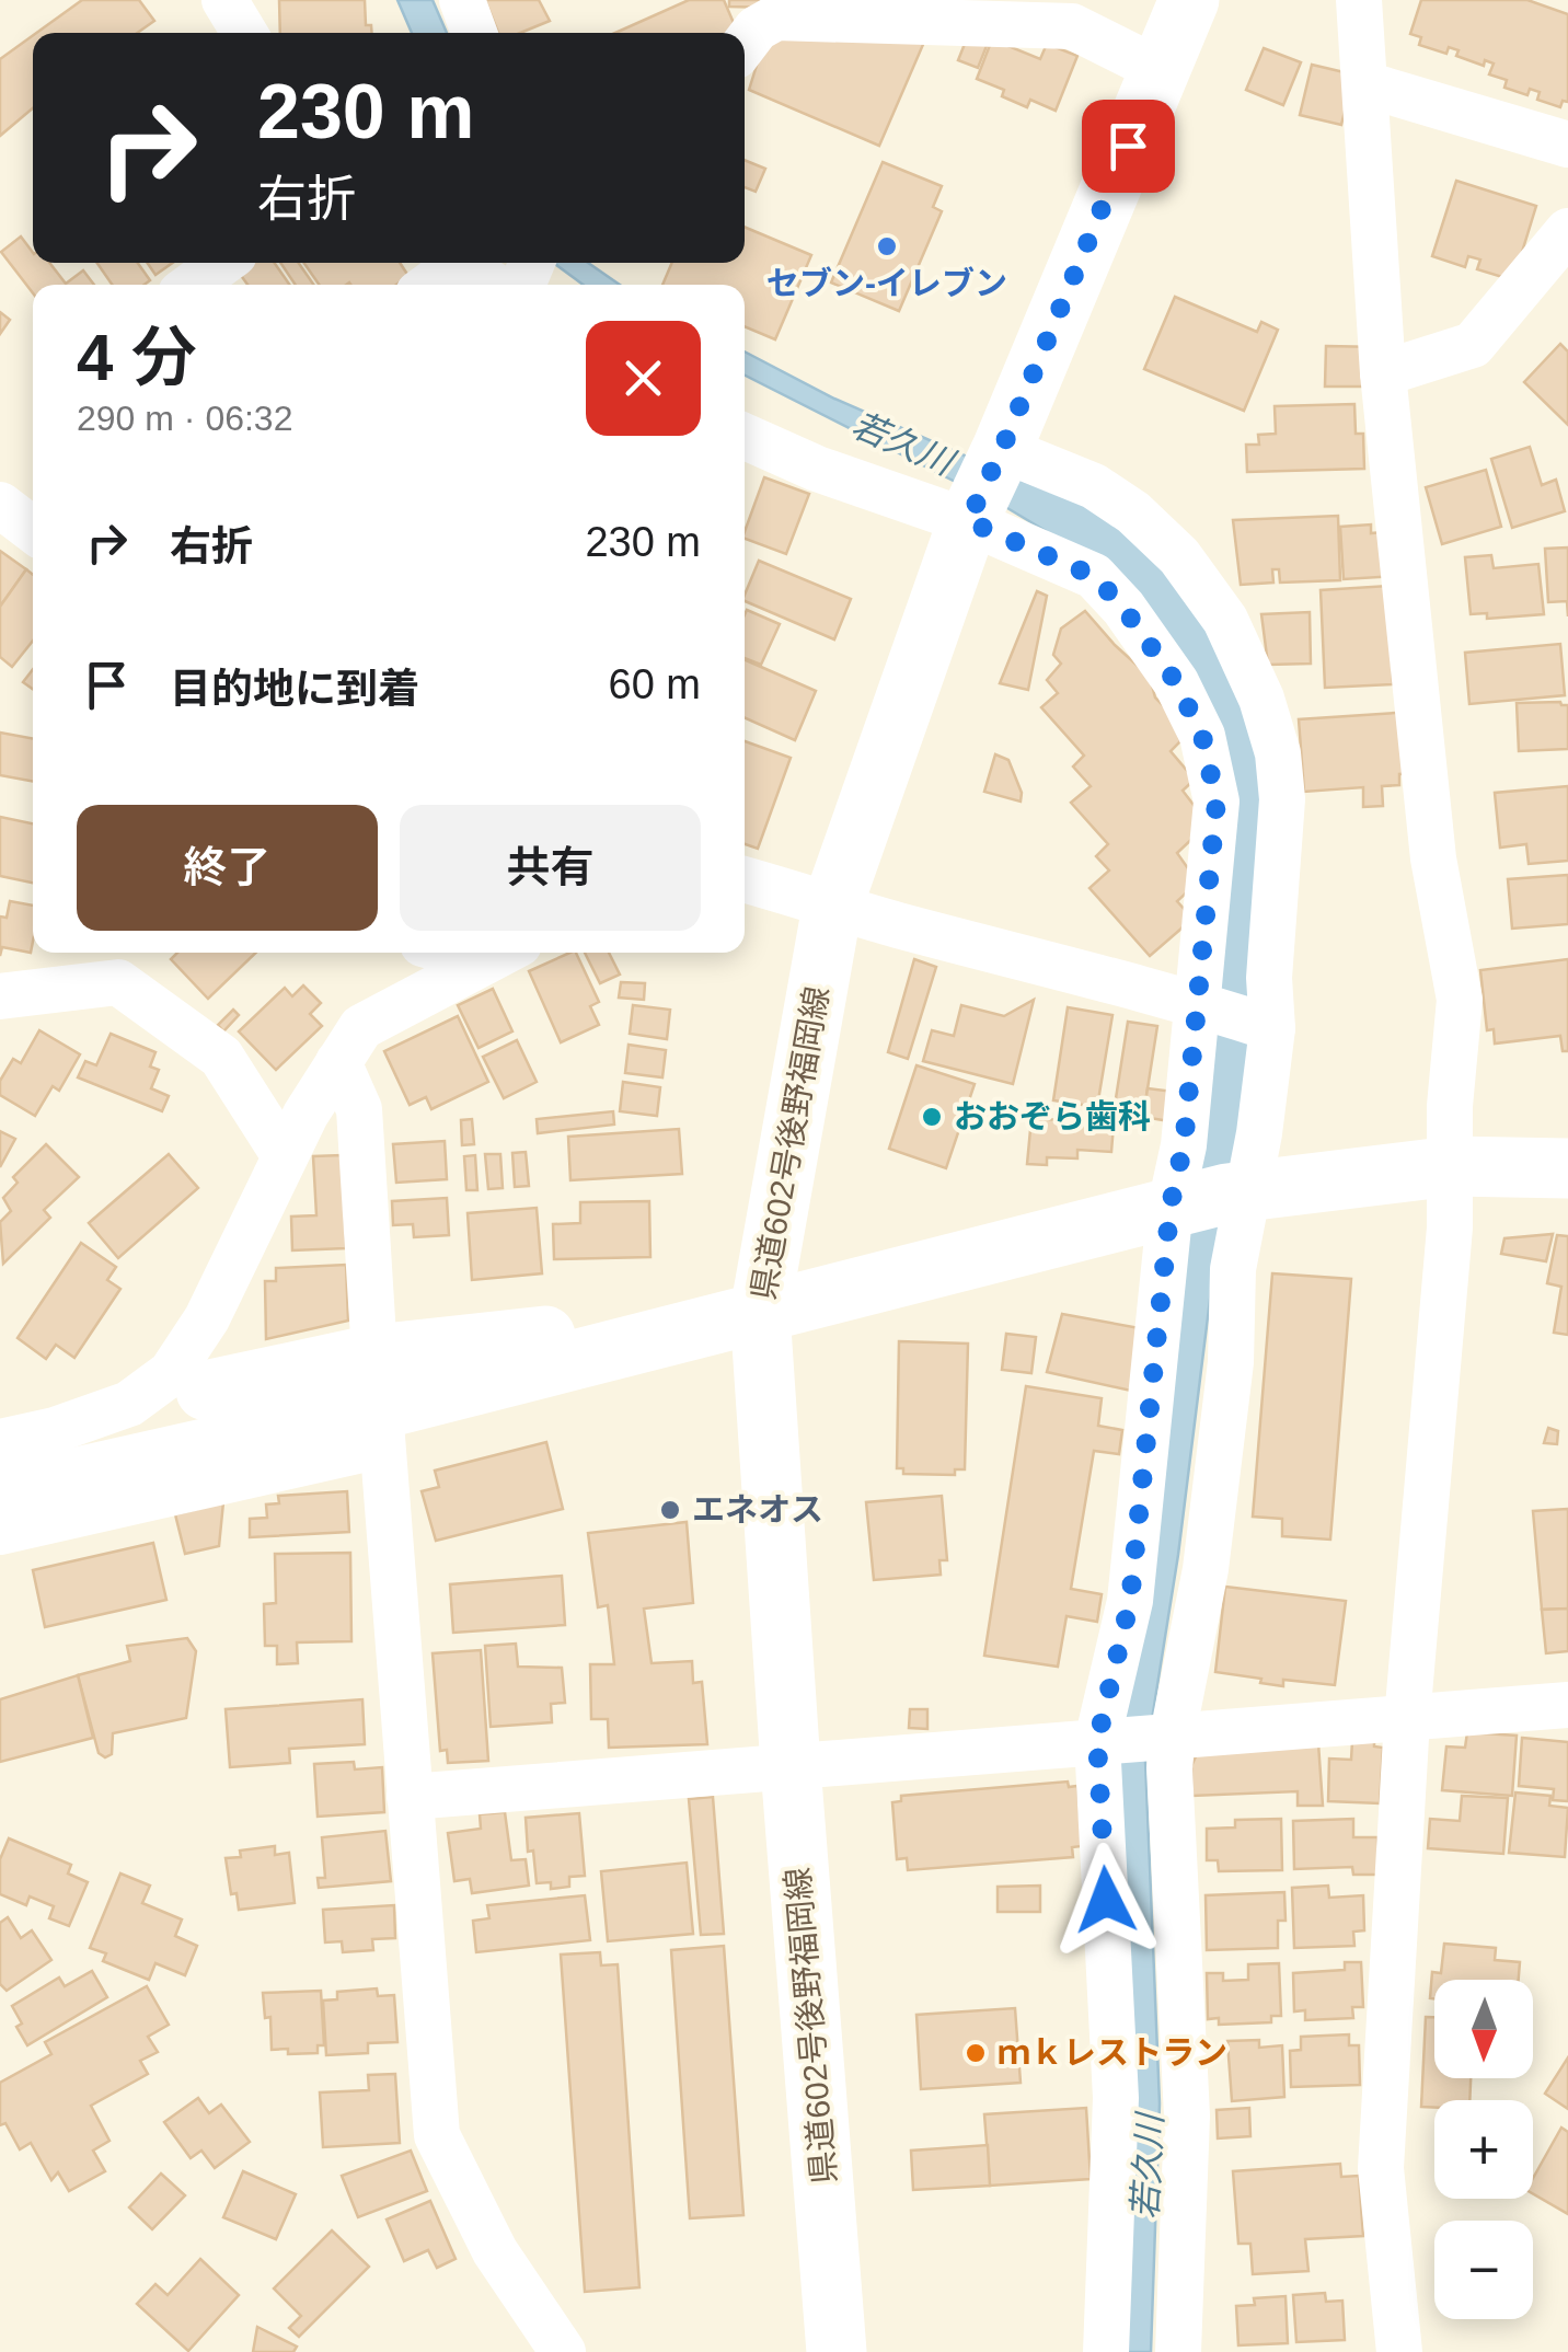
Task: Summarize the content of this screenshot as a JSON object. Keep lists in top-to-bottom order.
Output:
{
  "streets": {
    "main road": ["県道602号後野福岡線"]
  },
  "water": ["若久川"],
  "places": [
    "セブン-イレブン",
    "おおぞら歯科",
    "エネオス",
    "ｍｋレストラン"
  ],
  "north": "bottom",
  "page": {
    "turn": ["230 m", "右折"],
    "heading": ["4 分", "290 m · 06:32"],
    "list": [
      {
        "name": "右折",
        "value": "230 m"
      },
      {
        "name": "目的地に到着",
        "value": "60 m"
      }
    ],
    "buttons": ["終了", "共有"],
    "map_buttons": ["+", "−"]
  }
}
